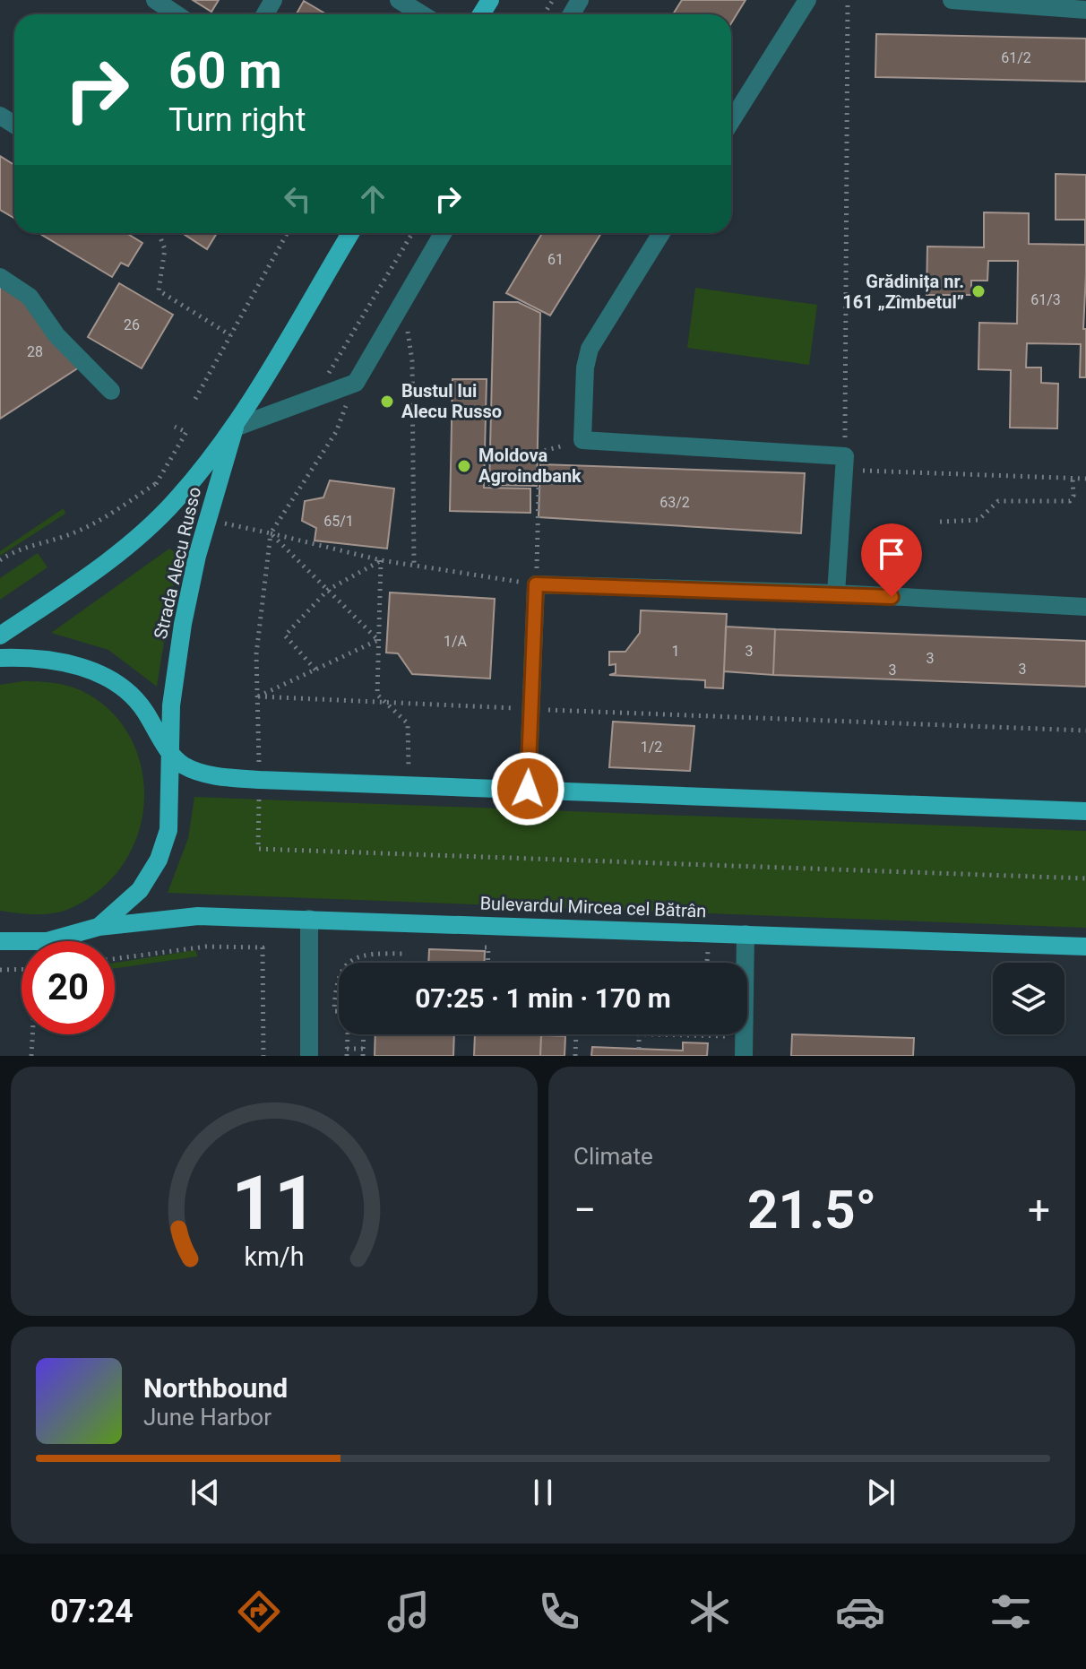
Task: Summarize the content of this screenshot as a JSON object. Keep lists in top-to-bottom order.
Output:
{
  "streets": {
    "main road": ["Strada Alecu Russo", "Bulevardul Mircea cel Bătrân"]
  },
  "crossings": [
    ["Strada Alecu Russo", "Bulevardul Mircea cel Bătrân"]
  ],
  "places": ["Grădinița nr. 161 „Zîmbetul”", "Bustul lui Alecu Russo", "Moldova Agroindbank"],
  "house_numbers": [
    "61/2",
    "61",
    "61/3",
    "26",
    "28",
    "63/2",
    "65/1",
    "1/A",
    "1",
    "3",
    "3",
    "3",
    "3",
    "1/2"
  ],
  "page": {
    "turn": ["60 m", "Turn right"],
    "limit": "20",
    "trip": "07:25 · 1 min · 170 m",
    "tile": "Climate",
    "heat": ["−", "21.5°", "+"],
    "song": ["Northbound", "June Harbor"],
    "tabs": "07:24",
    "gauge": ["11", "km/h"]
  }
}
